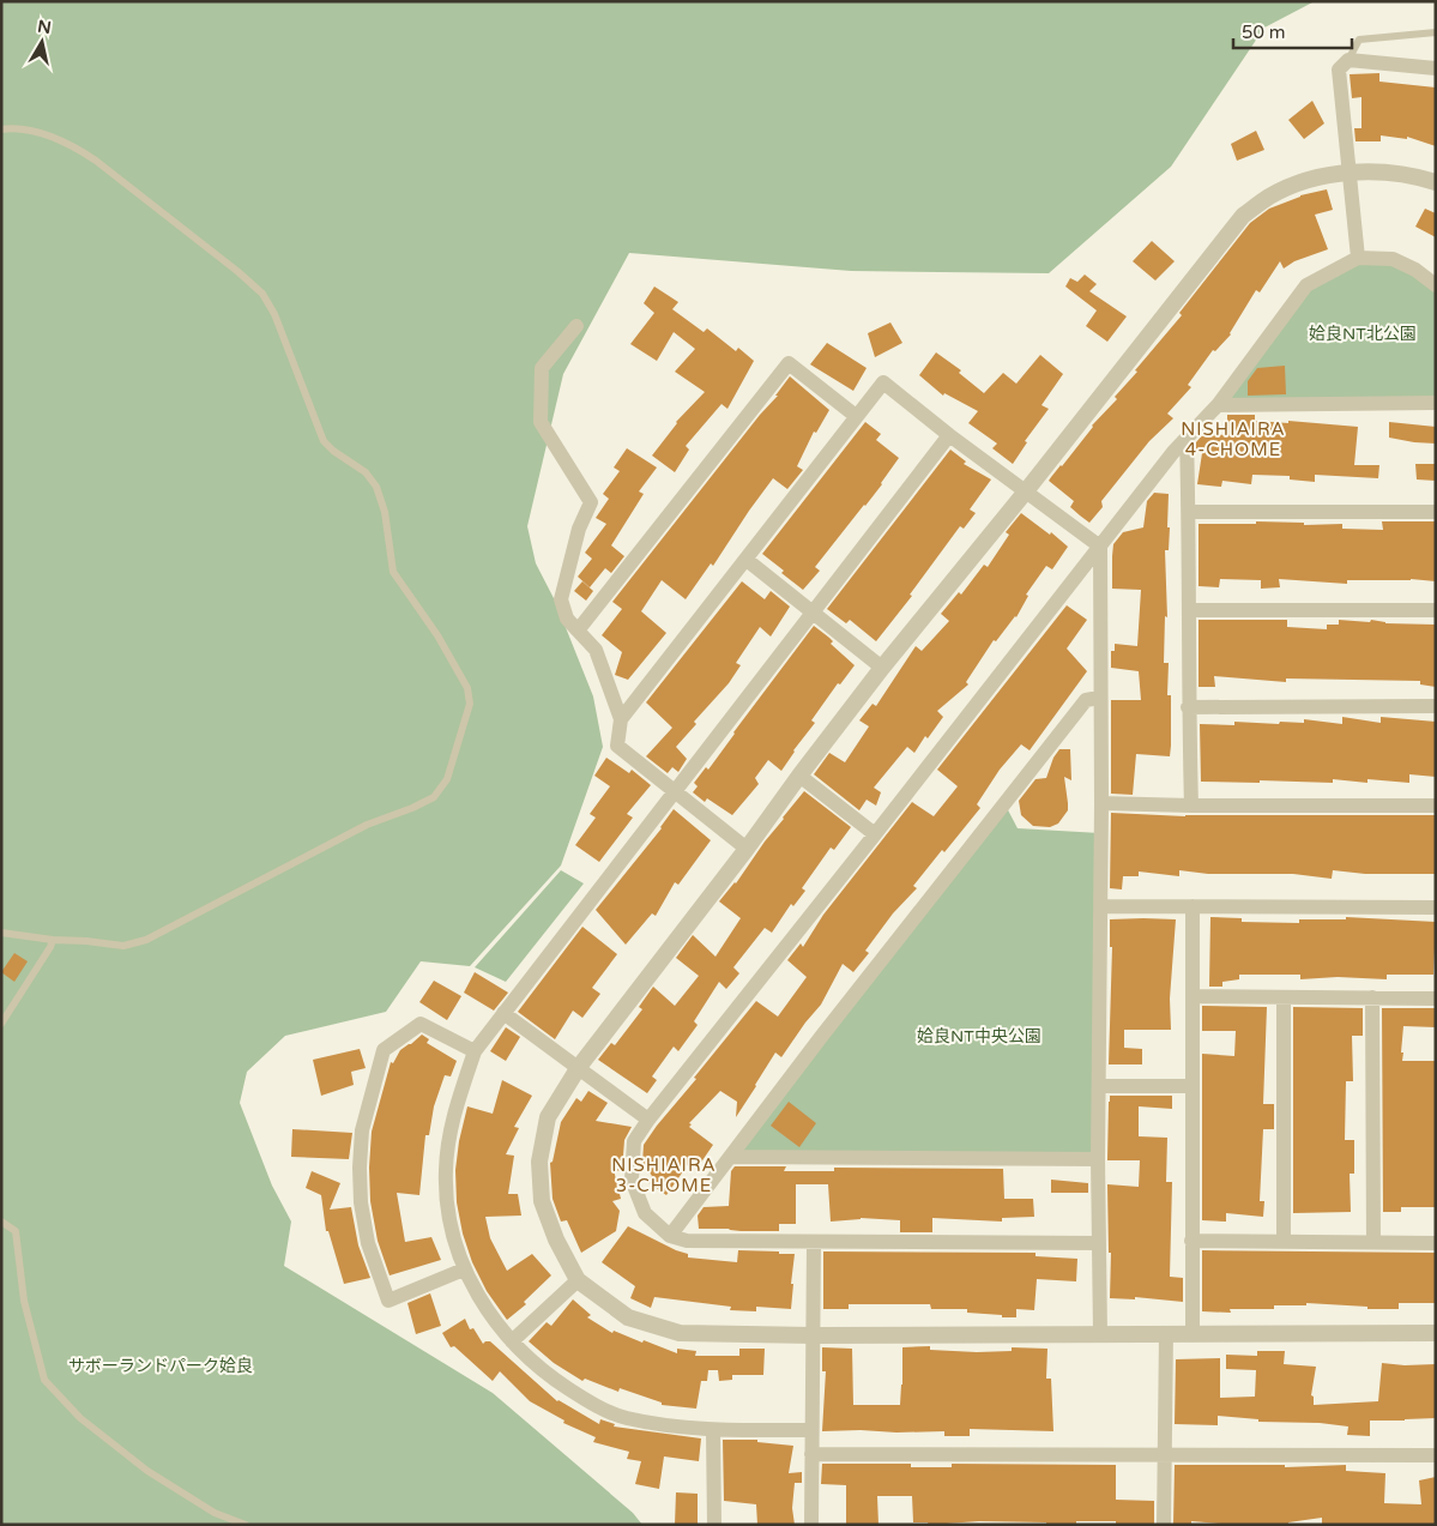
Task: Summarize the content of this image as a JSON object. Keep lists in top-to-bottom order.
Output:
{
  "districts": ["NISHIAIRA 4-CHOME", "NISHIAIRA 3-CHOME"],
  "parks": ["姶良NT北公園", "姶良NT中央公園", "サボーランドパーク姶良"],
  "scale_bar": "50 m",
  "north": "top"
}
